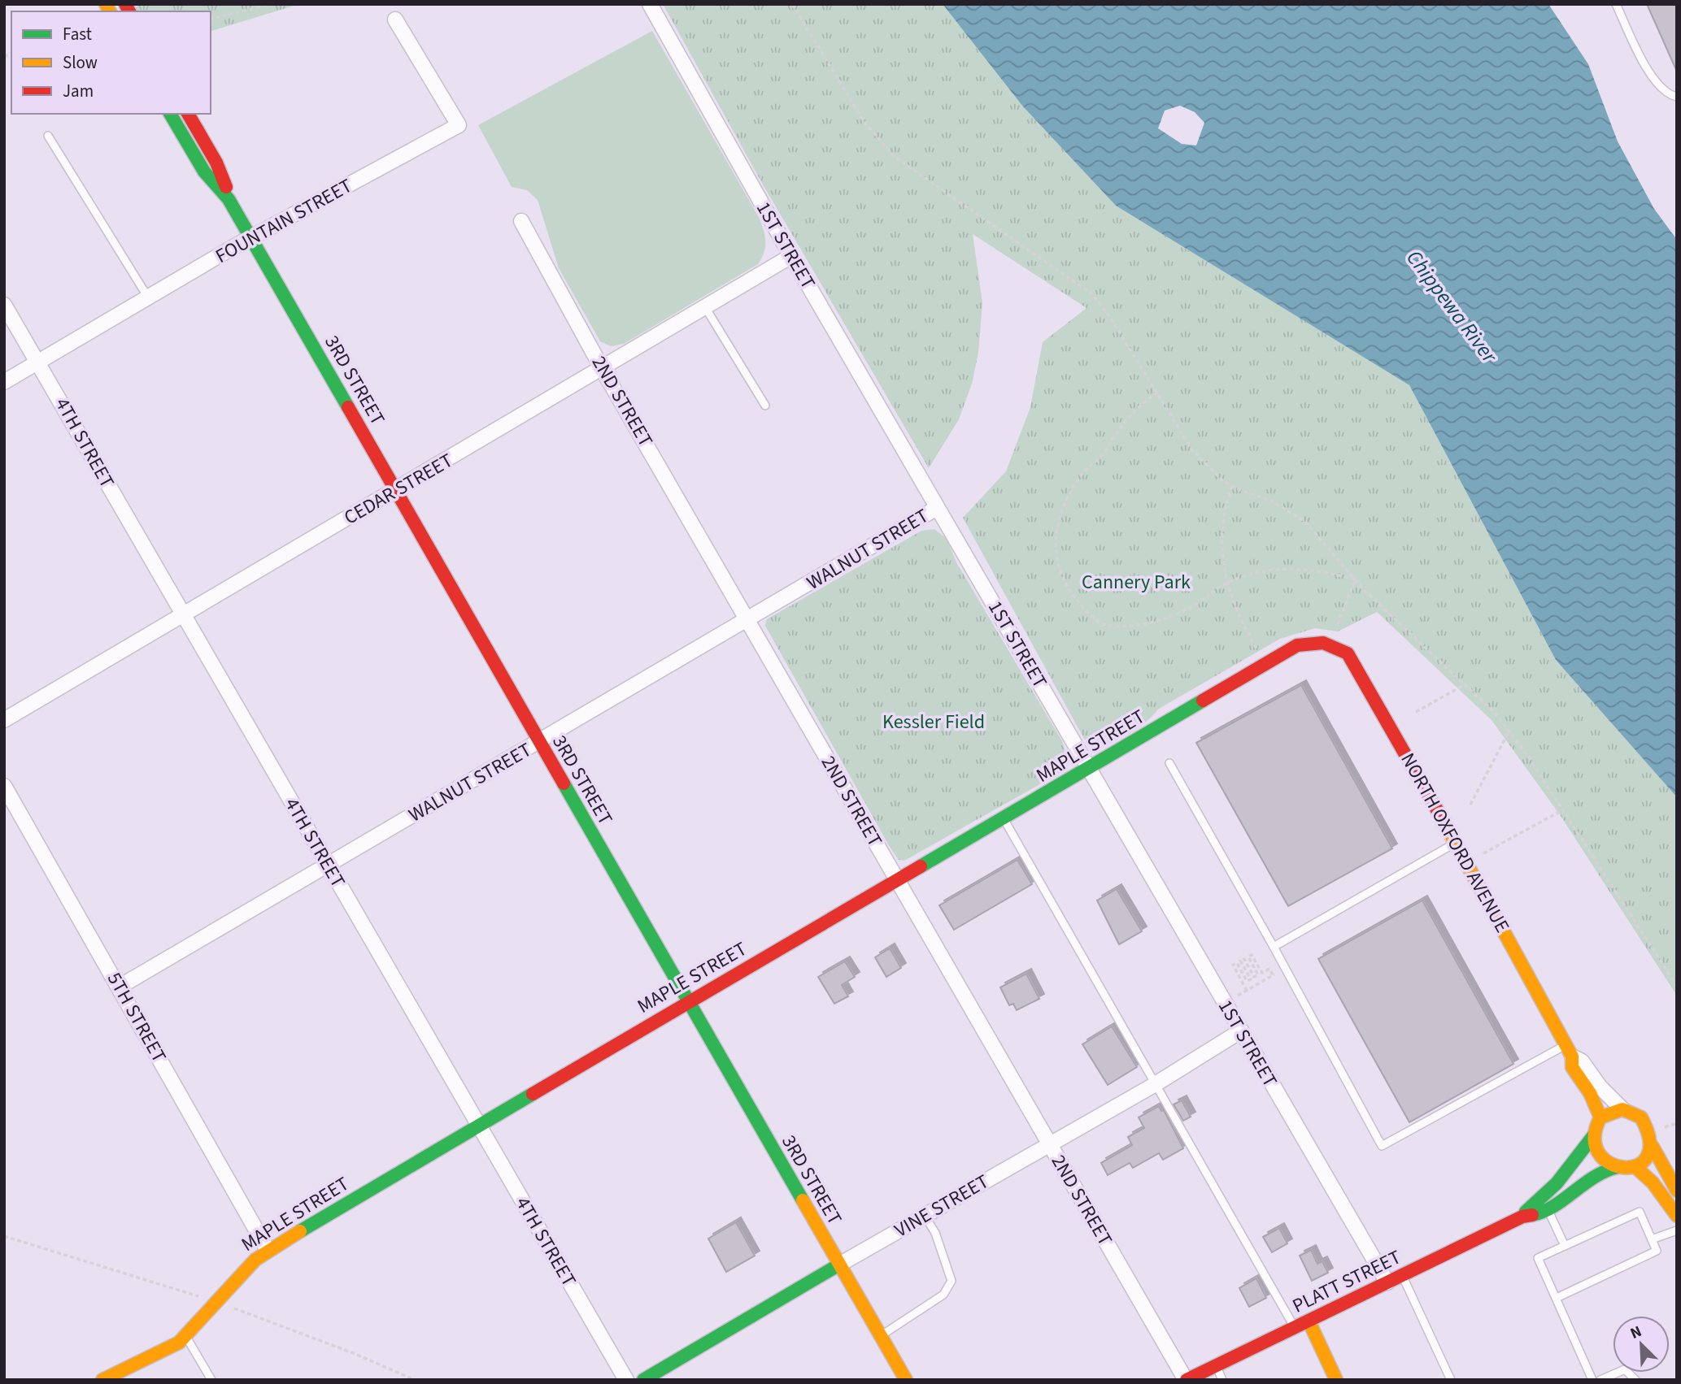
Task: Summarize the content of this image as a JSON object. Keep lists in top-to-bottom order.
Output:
{
  "streets": {
    "street": [
      "FOUNTAIN STREET",
      "1ST STREET",
      "3RD STREET",
      "2ND STREET",
      "4TH STREET",
      "CEDAR STREET",
      "WALNUT STREET",
      "MAPLE STREET",
      "NORTH OXFORD AVENUE",
      "5TH STREET",
      "VINE STREET",
      "PLATT STREET"
    ]
  },
  "crossings": [
    ["FOUNTAIN STREET", "3RD STREET"],
    ["FOUNTAIN STREET", "4TH STREET"],
    ["1ST STREET", "CEDAR STREET"],
    ["1ST STREET", "WALNUT STREET"],
    ["1ST STREET", "MAPLE STREET"],
    ["1ST STREET", "VINE STREET"],
    ["1ST STREET", "PLATT STREET"],
    ["3RD STREET", "CEDAR STREET"],
    ["3RD STREET", "WALNUT STREET"],
    ["3RD STREET", "MAPLE STREET"],
    ["3RD STREET", "VINE STREET"],
    ["2ND STREET", "CEDAR STREET"],
    ["2ND STREET", "WALNUT STREET"],
    ["2ND STREET", "MAPLE STREET"],
    ["2ND STREET", "VINE STREET"],
    ["2ND STREET", "PLATT STREET"],
    ["4TH STREET", "CEDAR STREET"],
    ["4TH STREET", "WALNUT STREET"],
    ["4TH STREET", "MAPLE STREET"],
    ["WALNUT STREET", "5TH STREET"],
    ["MAPLE STREET", "NORTH OXFORD AVENUE"],
    ["MAPLE STREET", "5TH STREET"],
    ["NORTH OXFORD AVENUE", "PLATT STREET"]
  ],
  "water": ["Chippewa River"],
  "parks": ["Cannery Park", "Kessler Field"],
  "legend": ["Fast", "Slow", "Jam"],
  "north": "top left"
}
